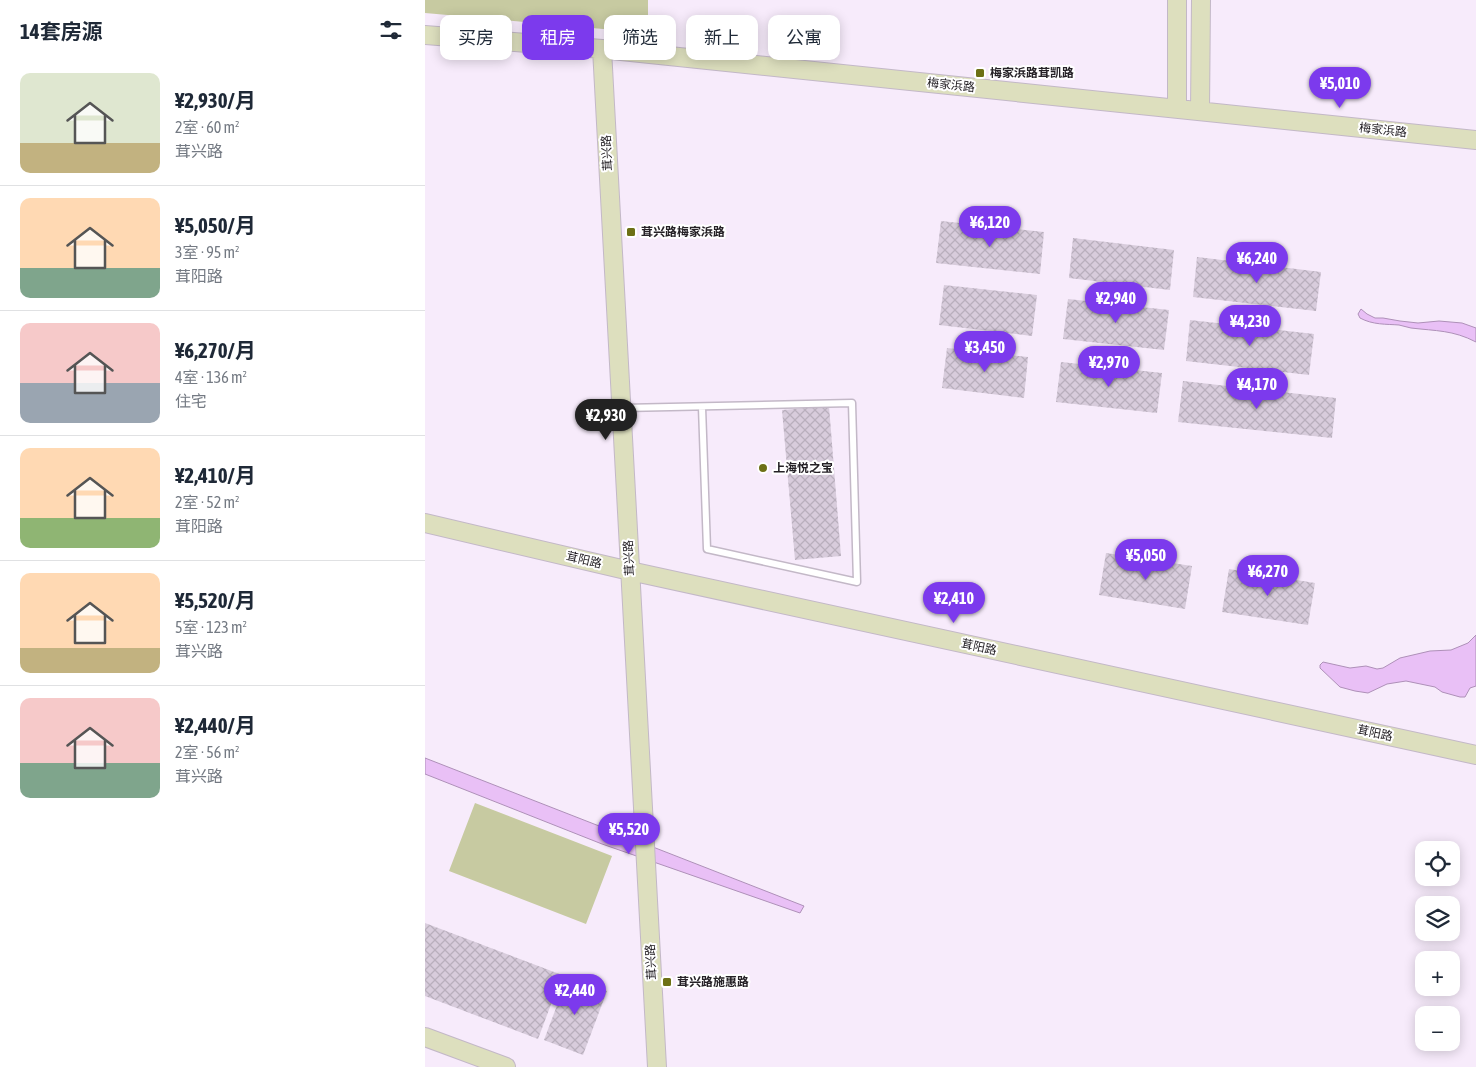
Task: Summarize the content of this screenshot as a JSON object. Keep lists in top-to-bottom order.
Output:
{
  "streets": {
    "main road": ["梅家浜路", "茸兴路", "茸阳路"]
  },
  "crossings": [
    ["梅家浜路", "茸兴路"],
    ["茸兴路", "茸阳路"]
  ],
  "places": {
    "transit": ["梅家浜路茸凯路", "茸兴路梅家浜路", "茸兴路施惠路"],
    "other": ["上海悦之宝"]
  },
  "page": {
    "heading": "14套房源",
    "chip": [
      "买房",
      "租房",
      "筛选",
      "新上",
      "公寓"
    ],
    "list": [
      {
        "name": "¥2,930/月",
        "note": "2室 · 60 m² · 茸兴路"
      },
      {
        "name": "¥5,050/月",
        "note": "3室 · 95 m² · 茸阳路"
      },
      {
        "name": "¥6,270/月",
        "note": "4室 · 136 m² · 住宅"
      },
      {
        "name": "¥2,410/月",
        "note": "2室 · 52 m² · 茸阳路"
      },
      {
        "name": "¥5,520/月",
        "note": "5室 · 123 m² · 茸兴路"
      },
      {
        "name": "¥2,440/月",
        "note": "2室 · 56 m² · 茸兴路"
      }
    ],
    "price": [
      "¥5,010",
      "¥6,120",
      "¥6,240",
      "¥2,940",
      "¥4,230",
      "¥3,450",
      "¥2,970",
      "¥4,170",
      "¥2,930",
      "¥5,050",
      "¥6,270",
      "¥2,410",
      "¥5,520",
      "¥2,440"
    ],
    "map_buttons": ["+", "−"]
  }
}
